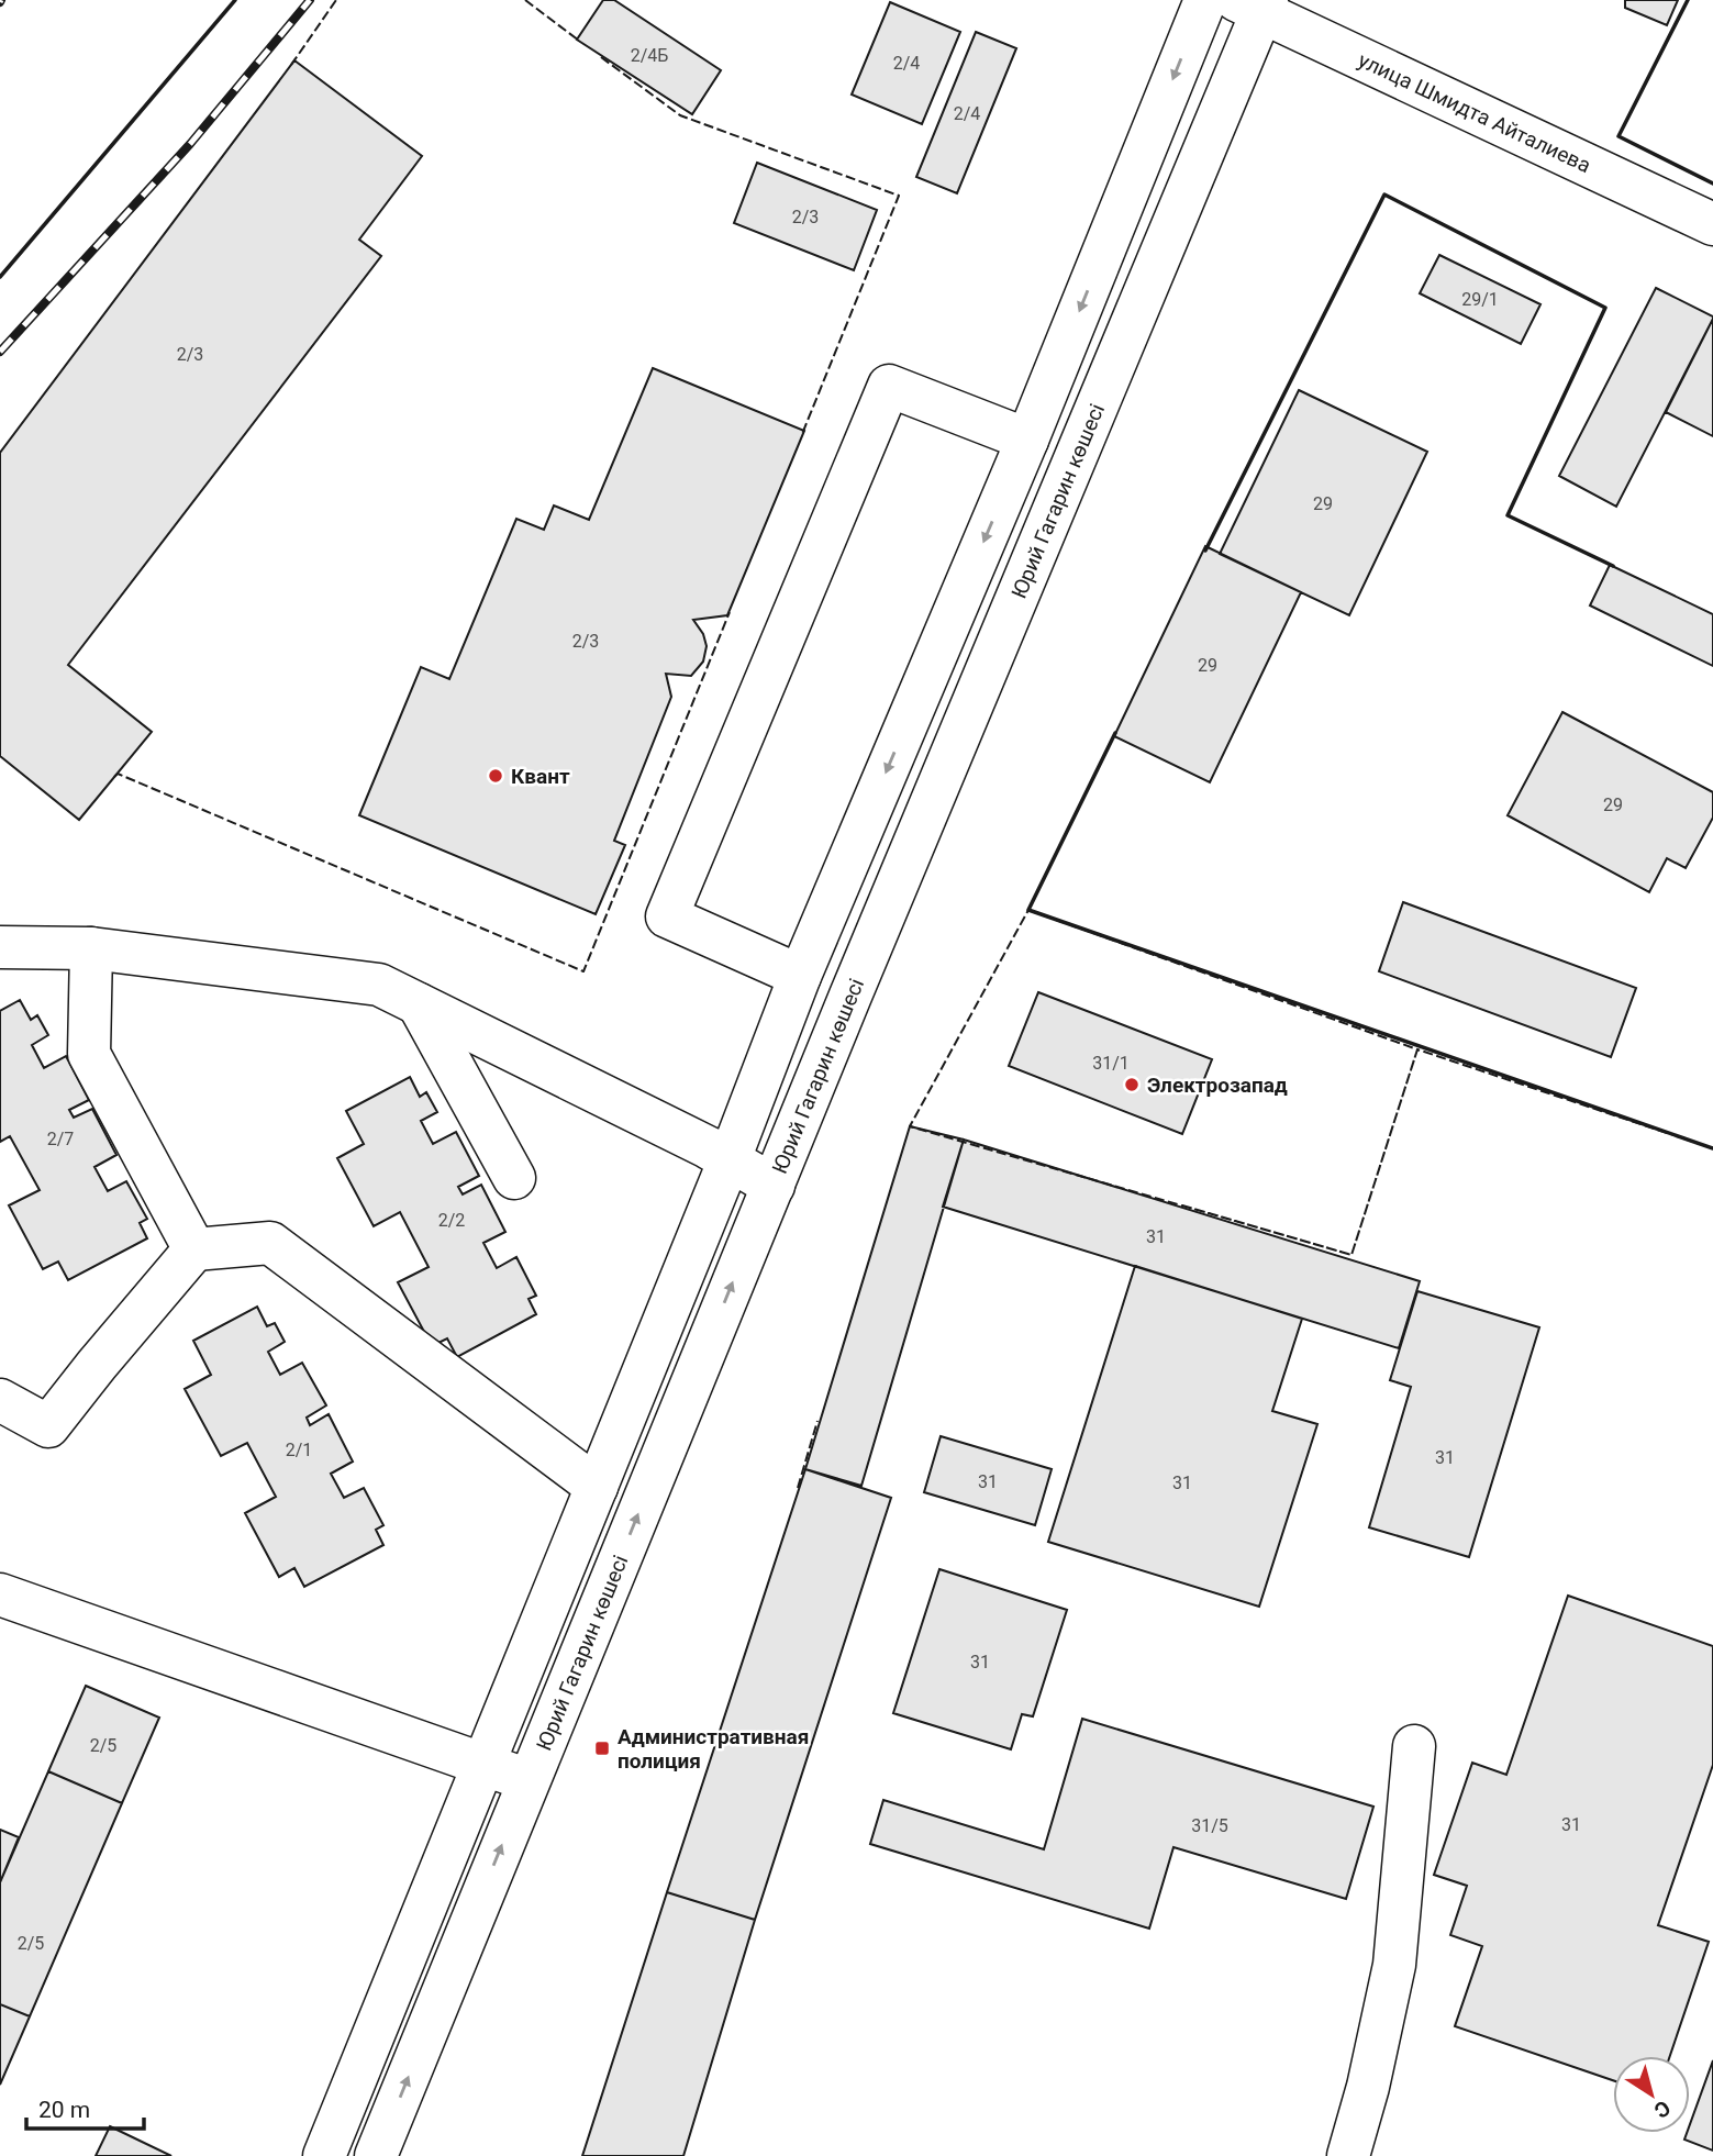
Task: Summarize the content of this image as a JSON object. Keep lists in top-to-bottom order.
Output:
{
  "streets": {
    "main road": ["улица Шмидта Айталиева", "Юрий Гагарин көшесі"]
  },
  "crossings": [
    ["улица Шмидта Айталиева", "Юрий Гагарин көшесі"]
  ],
  "places": {
    "other": ["Квант", "Электрозапад"],
    "transit": ["Административная полиция"]
  },
  "house_numbers": [
    "2/4Б",
    "2/4",
    "2/4",
    "2/3",
    "29/1",
    "2/3",
    "29",
    "2/3",
    "29",
    "29",
    "31/1",
    "2/7",
    "2/2",
    "31",
    "2/1",
    "31",
    "31",
    "31",
    "31",
    "2/5",
    "31",
    "31/5",
    "2/5"
  ],
  "scale_bar": "20 m",
  "north": "bottom right"
}
